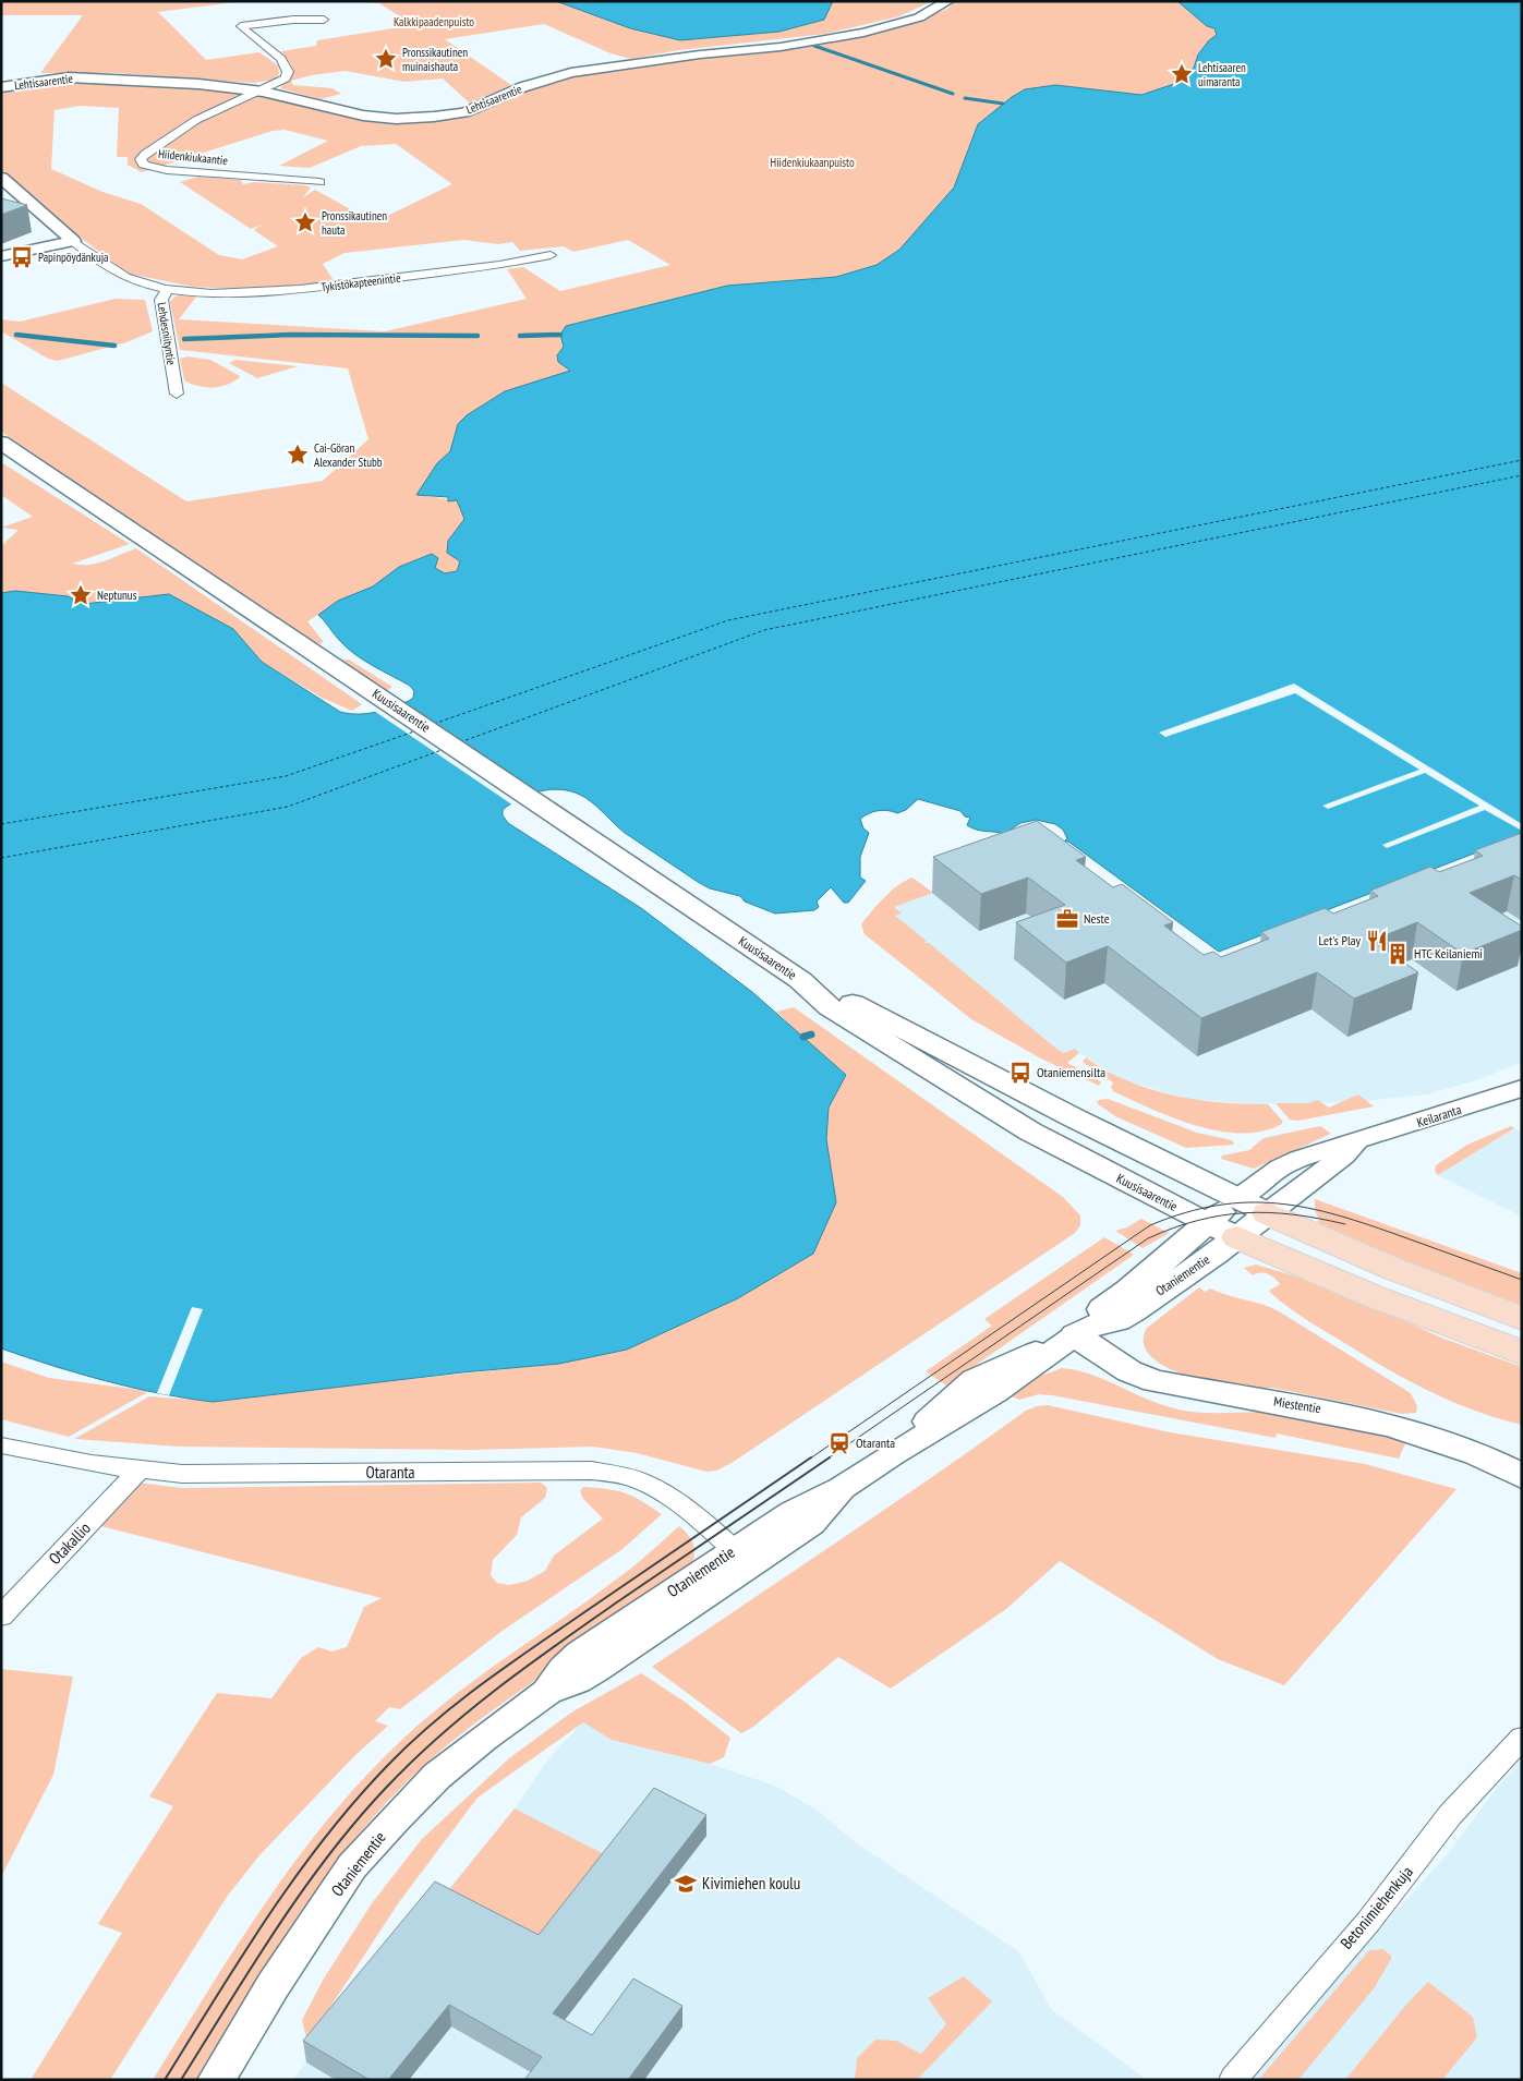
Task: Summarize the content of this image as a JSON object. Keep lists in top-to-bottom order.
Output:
{
  "streets": {
    "main road": ["Kuusisaarentie", "Otaniementie", "Miestentie"],
    "street": [
      "Lehtisaarentie",
      "Hiidenkiukaantie",
      "Tykistökapteenintie",
      "Lehdesniityntie",
      "Keilaranta",
      "Otaranta",
      "Otakallio",
      "Betonimiehenkuja"
    ]
  },
  "crossings": [
    ["Lehtisaarentie", "Hiidenkiukaantie"],
    ["Tykistökapteenintie", "Lehdesniityntie"],
    ["Kuusisaarentie", "Keilaranta"],
    ["Kuusisaarentie", "Otaniementie"],
    ["Keilaranta", "Otaniementie"],
    ["Otaniementie", "Miestentie"],
    ["Otaniementie", "Otaranta"],
    ["Otaranta", "Otakallio"]
  ],
  "parks": ["Kalkkipaadenpuisto", "Hiidenkiukaanpuisto"],
  "places": {
    "place": [
      "Pronssikautinen muinaishauta",
      "Lehtisaaren uimaranta",
      "Pronssikautinen hauta",
      "Cai-Göran Alexander Stubb",
      "Neptunus"
    ],
    "bus stop": ["Papinpöydänkuja", "Otaniemensilta"],
    "office": ["Neste"],
    "restaurant": ["Let's Play"],
    "building": ["HTC Keilaniemi"],
    "station": ["Otaranta"],
    "school or university": ["Kivimiehen koulu"]
  }
}
